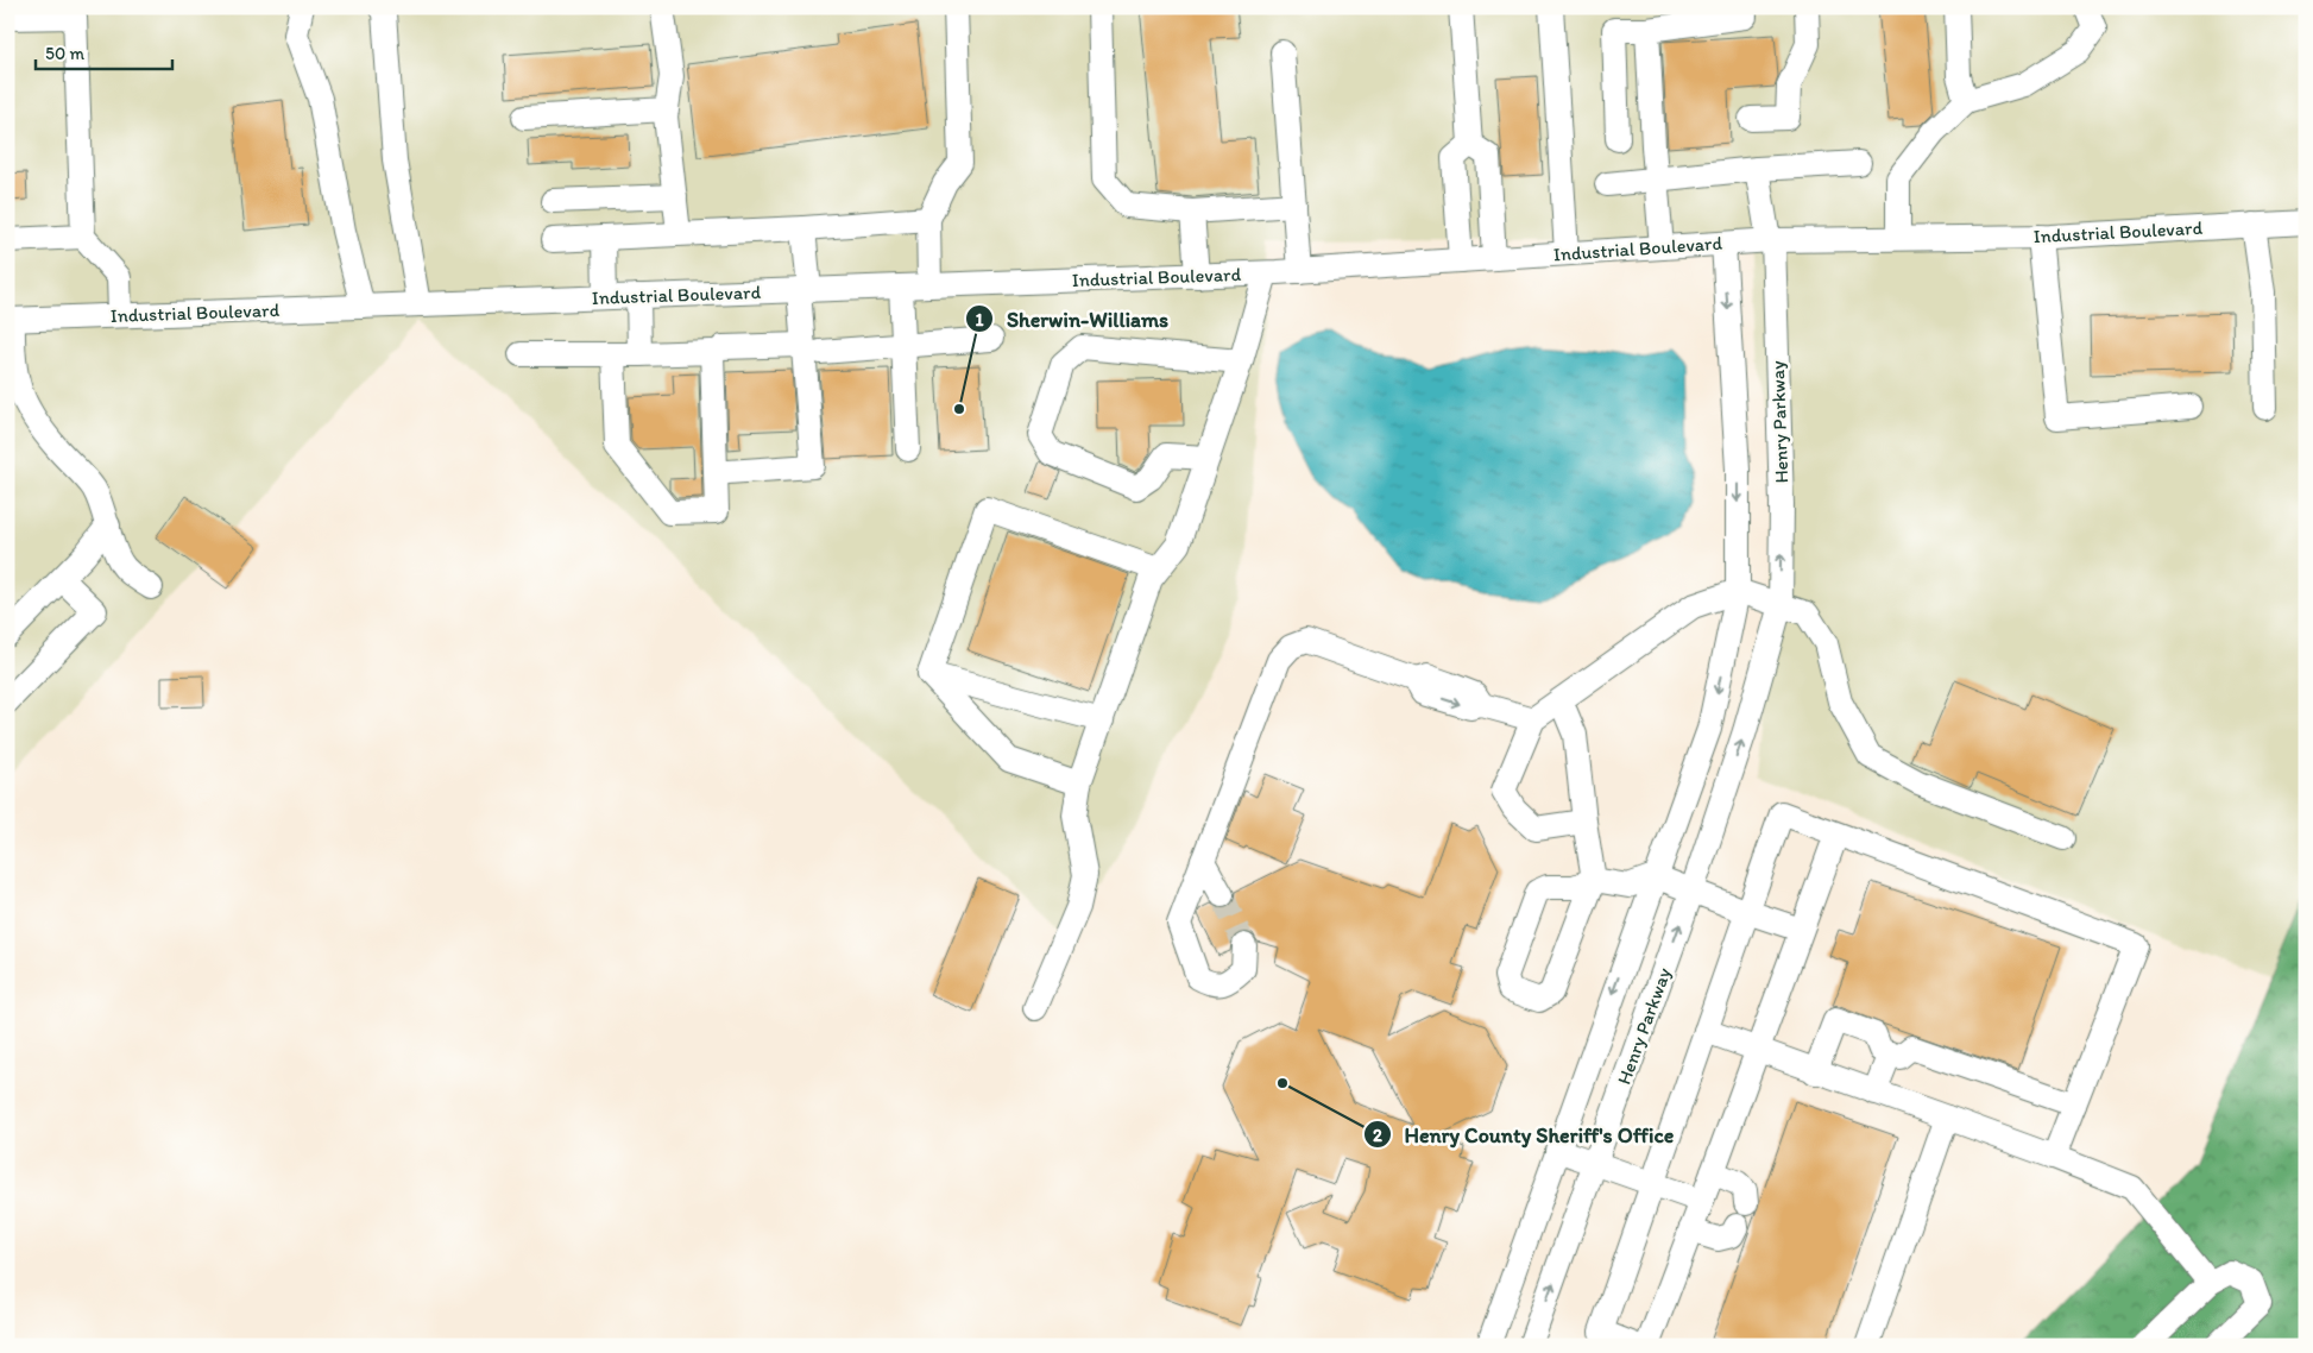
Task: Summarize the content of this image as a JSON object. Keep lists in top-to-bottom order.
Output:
{
  "streets": {
    "street": ["Industrial Boulevard", "Henry Parkway"]
  },
  "crossings": [
    ["Industrial Boulevard", "Henry Parkway"]
  ],
  "places": ["Sherwin-Williams", "Henry County Sheriff's Office"],
  "scale_bar": "50 m"
}
